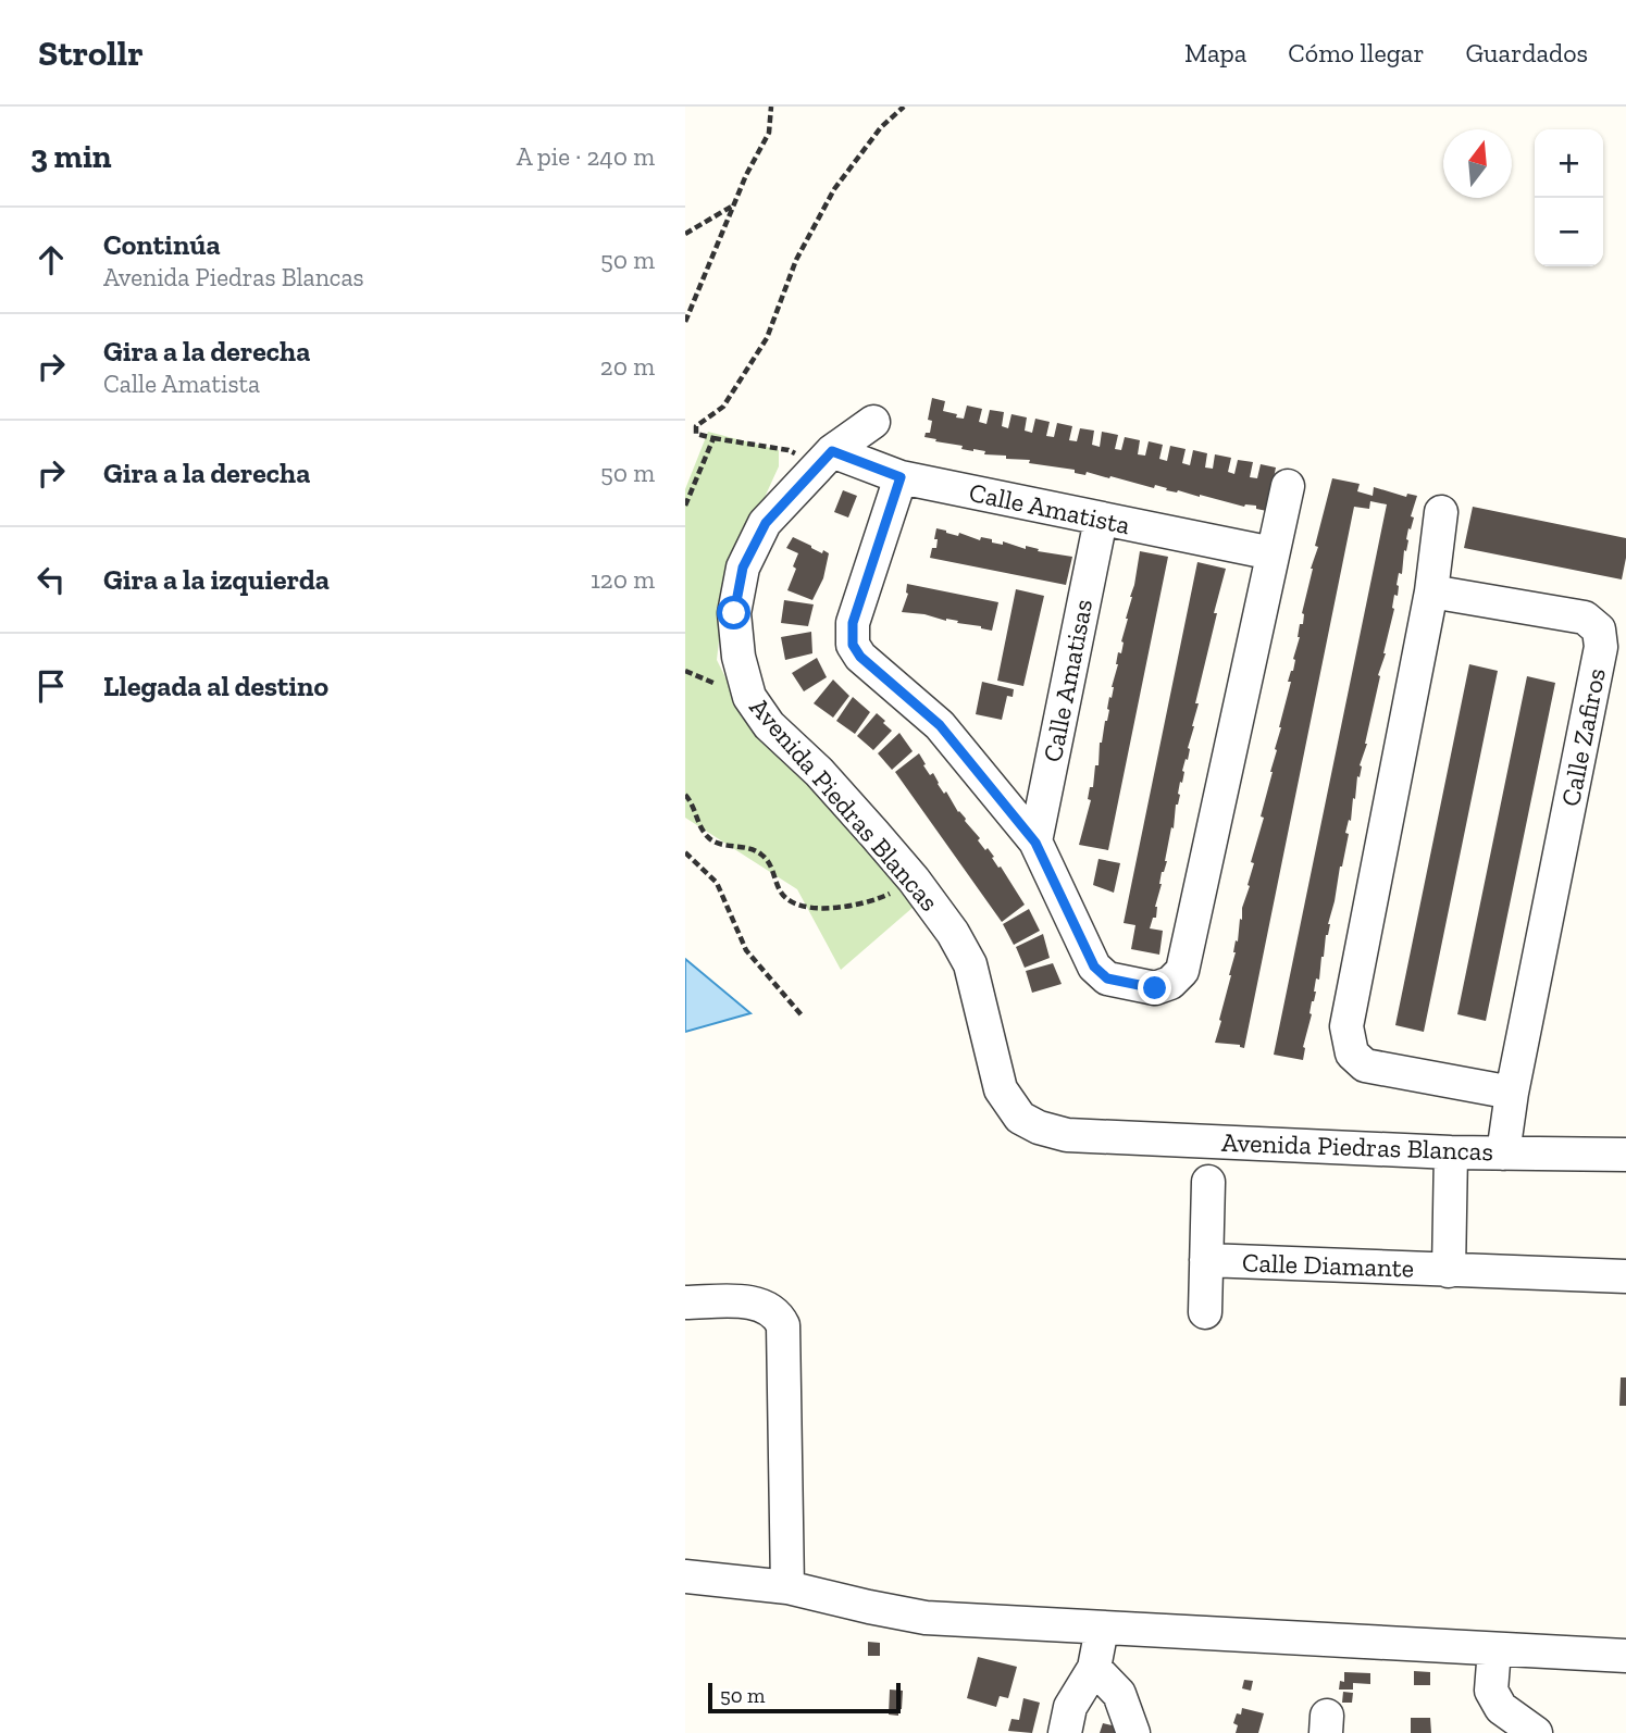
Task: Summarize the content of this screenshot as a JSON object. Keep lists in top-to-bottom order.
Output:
{
  "streets": {
    "street": [
      "Calle Amatista",
      "Calle Amatisas",
      "Calle Zafiros",
      "Avenida Piedras Blancas",
      "Calle Diamante"
    ]
  },
  "crossings": [
    ["Calle Amatista", "Calle Amatisas"],
    ["Calle Amatista", "Avenida Piedras Blancas"],
    ["Avenida Piedras Blancas", "Calle Diamante"]
  ],
  "scale_bar": "50 m",
  "north": "top",
  "page": {
    "header": "Strollr",
    "nav": ["Mapa", "Cómo llegar", "Guardados"],
    "heading": ["3 min", "A pie · 240 m"],
    "map_buttons": ["+", "−"],
    "list": [
      ["Continúa", "Avenida Piedras Blancas", "50 m"],
      ["Gira a la derecha", "Calle Amatista", "20 m"],
      ["Gira a la derecha", "50 m"],
      ["Gira a la izquierda", "120 m"],
      "Llegada al destino"
    ],
    "scale": "50 m"
  }
}
